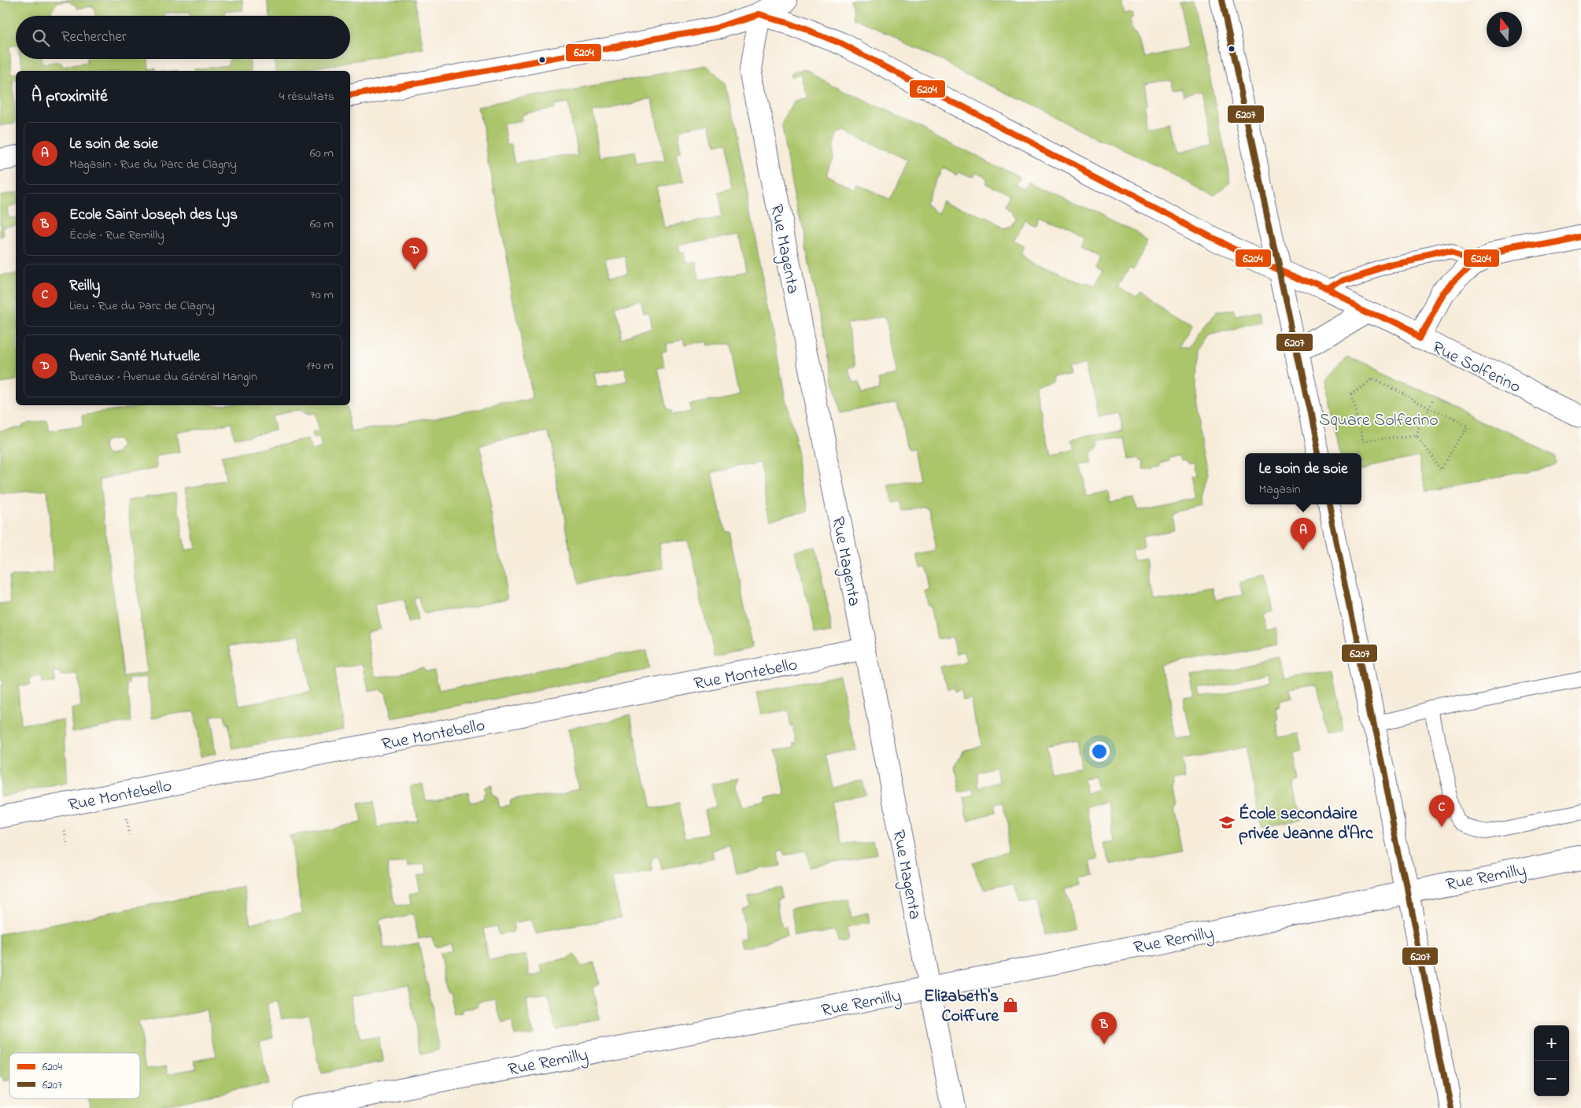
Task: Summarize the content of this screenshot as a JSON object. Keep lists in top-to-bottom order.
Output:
{
  "streets": {
    "street": [
      "Rue Magenta",
      "Rue Solferino",
      "Rue Montebello",
      "Rue Remilly"
    ]
  },
  "crossings": [
    ["Rue Magenta", "Rue Solferino"],
    ["Rue Magenta", "Rue Montebello"],
    ["Rue Magenta", "Rue Remilly"]
  ],
  "parks": ["Square Solferino"],
  "places": {
    "school or university": ["École secondaire privée Jeanne d'Arc"],
    "shop": ["Elizabeth's Coiffure"]
  },
  "lines": ["transit line 6207", "transit line 6204"],
  "legend": ["6204", "6207"],
  "north": "top",
  "page": {
    "search": "Rechercher",
    "heading": ["À proximité", "4 résultats"],
    "list": [
      {
        "mark": "A",
        "name": "Le soin de soie",
        "note": "Magasin · Rue du Parc de Clagny",
        "value": "60 m"
      },
      {
        "mark": "B",
        "name": "Ecole Saint Joseph des Lys",
        "note": "École · Rue Remilly",
        "value": "60 m"
      },
      {
        "mark": "C",
        "name": "Reilly",
        "note": "Lieu · Rue du Parc de Clagny",
        "value": "70 m"
      },
      {
        "mark": "D",
        "name": "Avenir Santé Mutuelle",
        "note": "Bureaux · Avenue du Général Mangin",
        "value": "170 m"
      }
    ],
    "pins": [
      "D",
      "A",
      "C",
      "B"
    ],
    "popup": ["Le soin de soie", "Magasin"],
    "map_buttons": ["+", "−"]
  }
}
